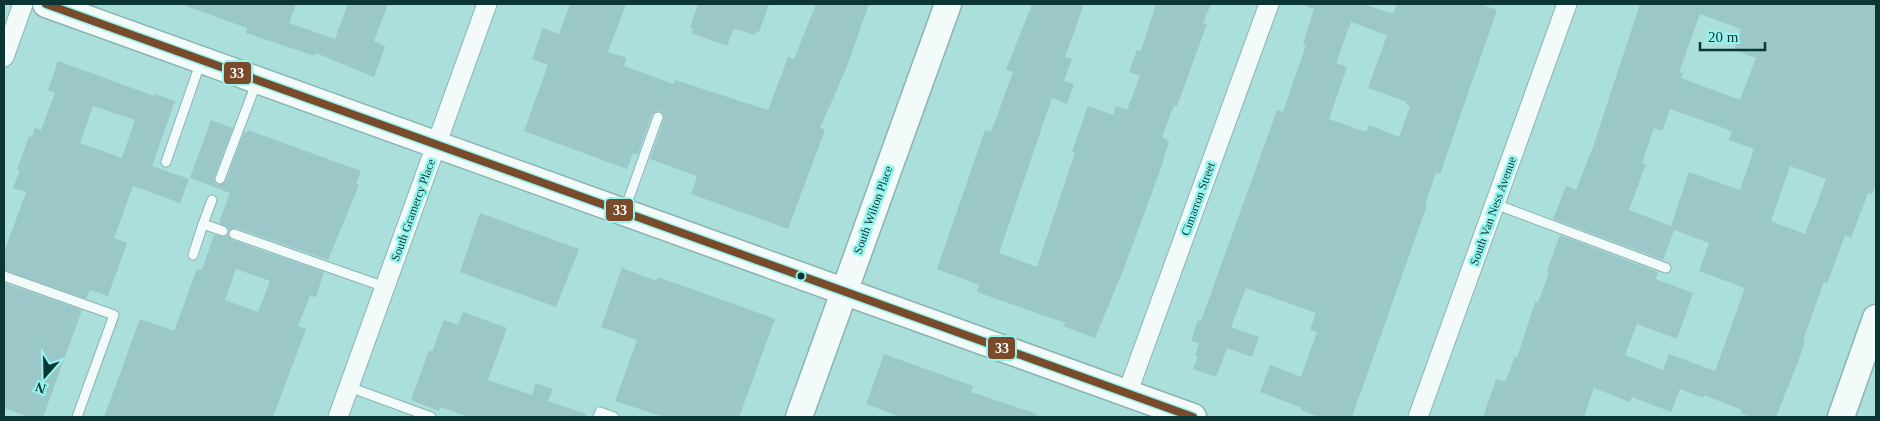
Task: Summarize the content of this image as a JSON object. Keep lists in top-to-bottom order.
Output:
{
  "streets": {
    "main road": ["South Wilton Place"],
    "street": ["Cimarron Street", "South Gramercy Place", "South Van Ness Avenue"]
  },
  "lines": ["transit line 33"],
  "scale_bar": "20 m",
  "north": "bottom"
}
